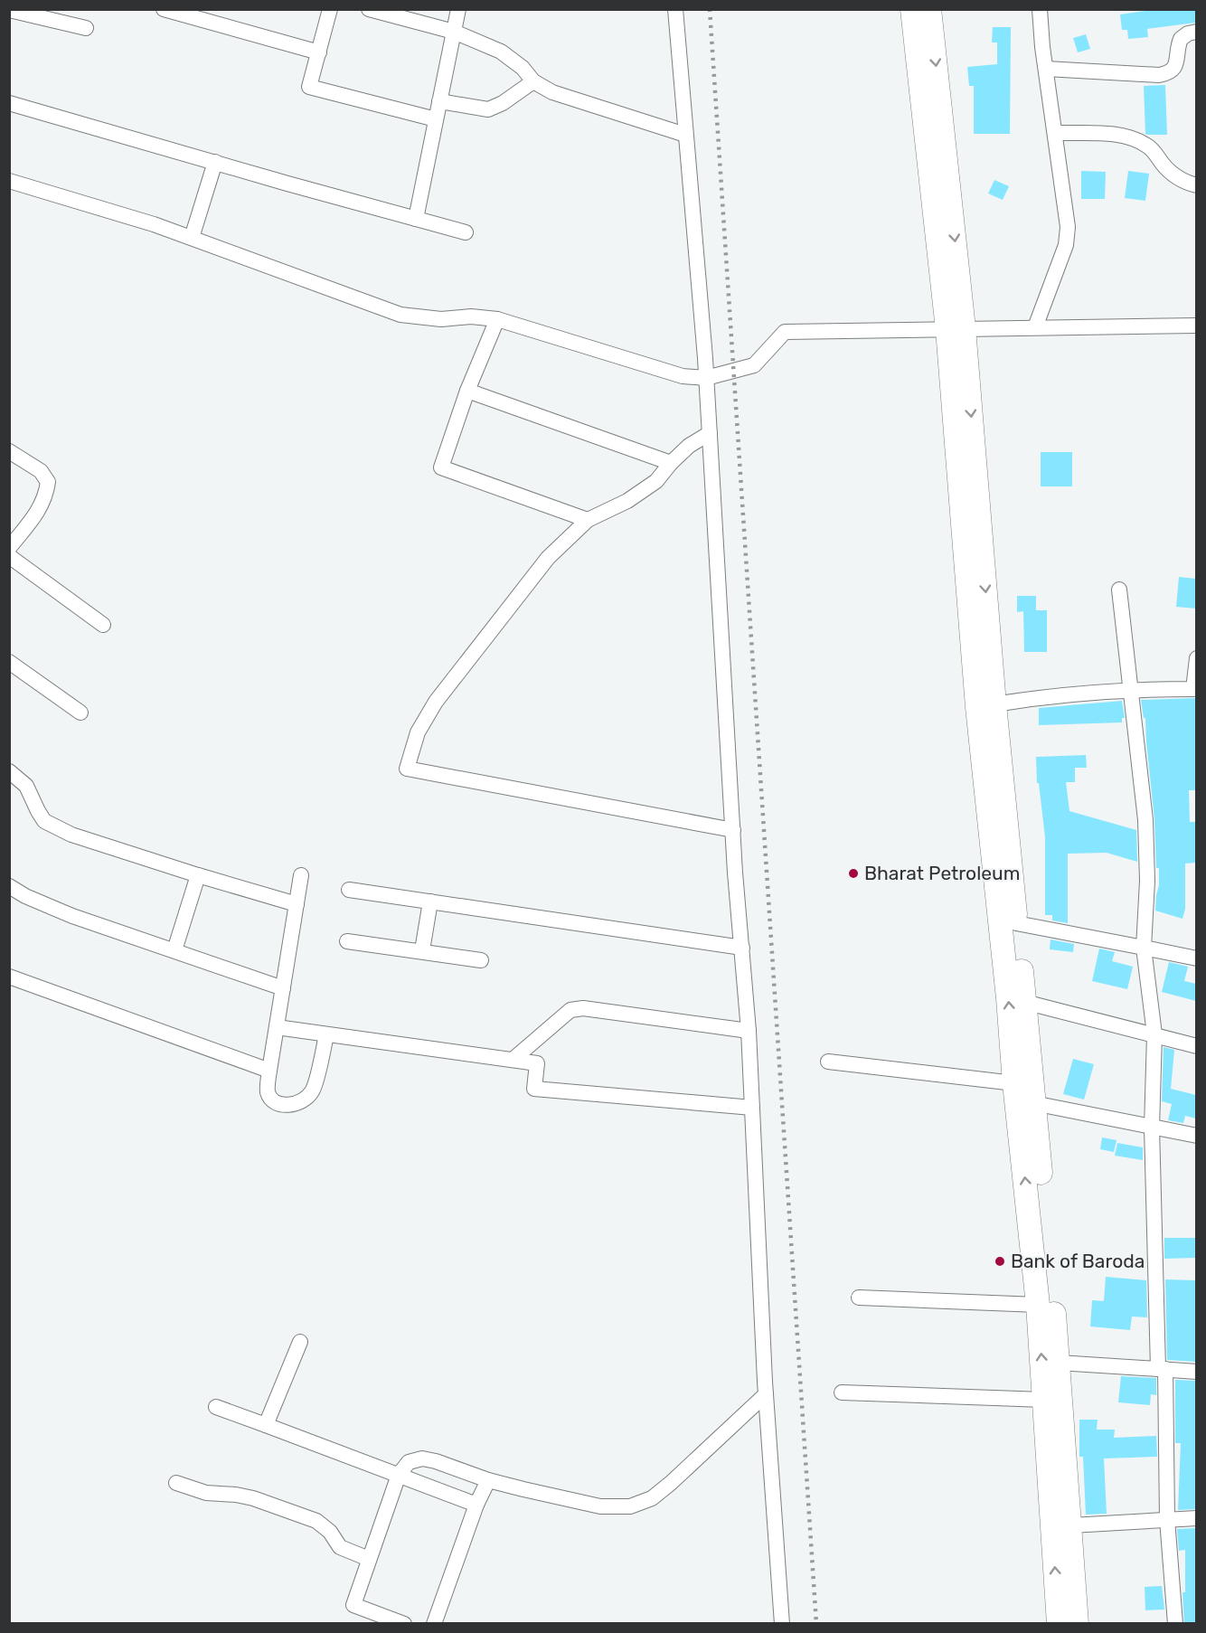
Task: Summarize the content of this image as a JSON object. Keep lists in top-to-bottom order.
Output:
{
  "places": ["Bharat Petroleum", "Bank of Baroda"]
}
